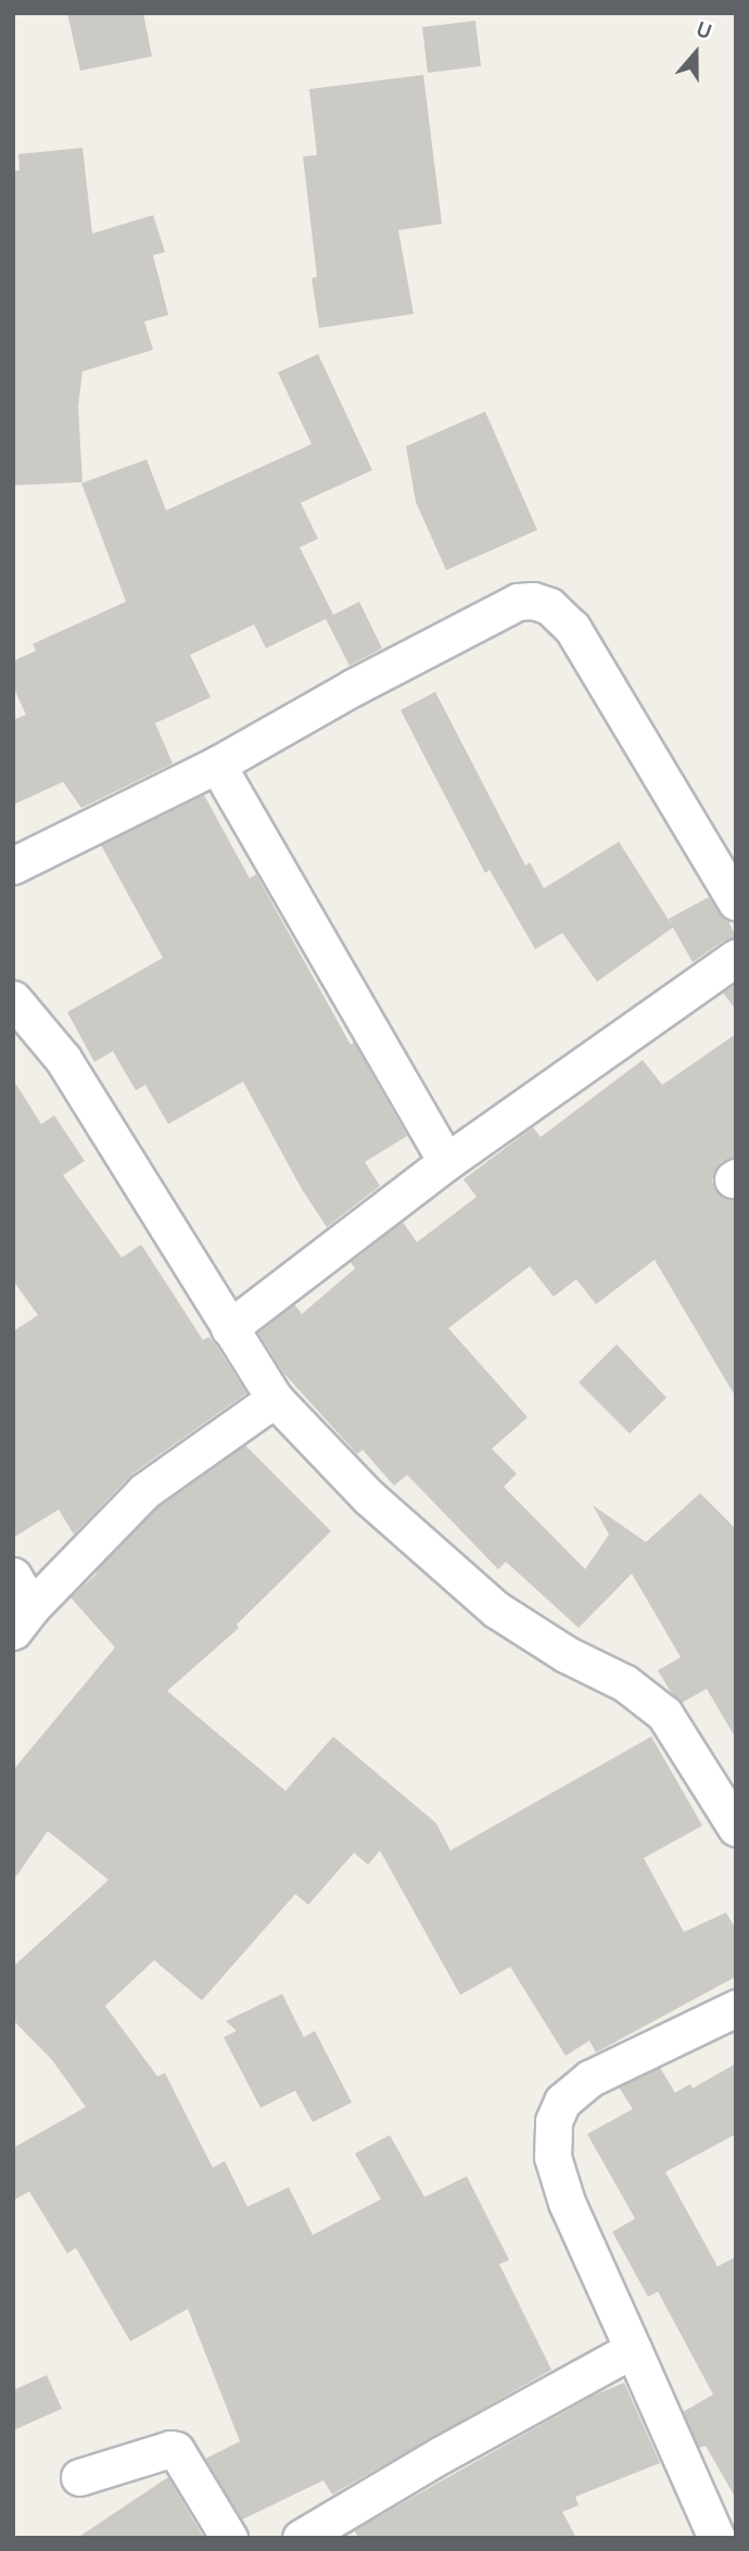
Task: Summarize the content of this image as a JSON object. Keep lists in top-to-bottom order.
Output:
{
  "north": "top"
}
